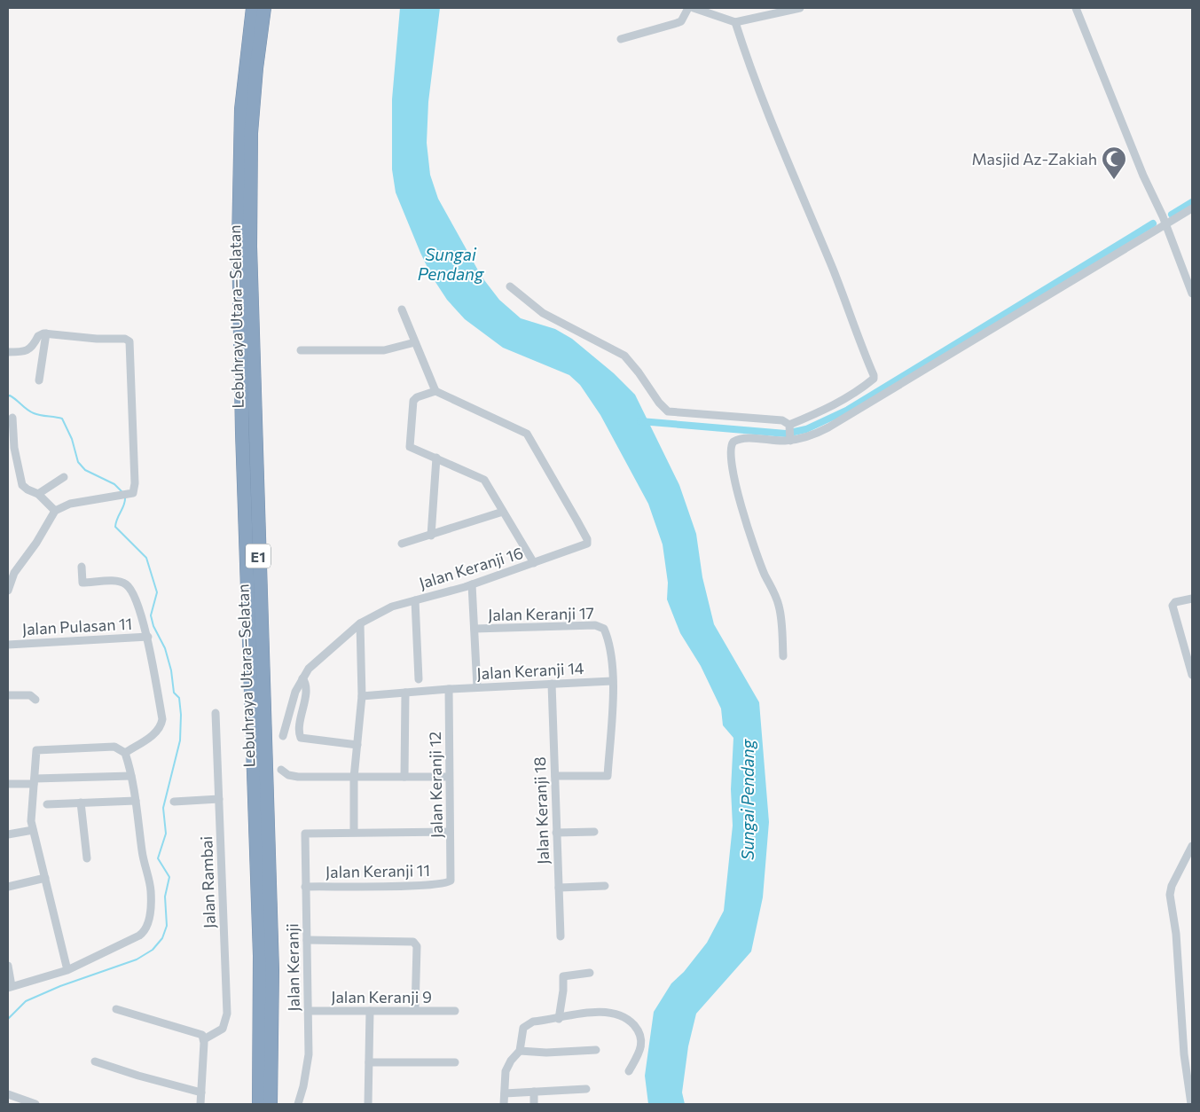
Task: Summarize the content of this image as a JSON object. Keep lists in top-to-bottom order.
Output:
{
  "streets": {
    "highway": ["Lebuhraya Utara–Selatan", "E1"],
    "street": [
      "Jalan Keranji 16",
      "Jalan Keranji 17",
      "Jalan Pulasan 11",
      "Jalan Keranji 14",
      "Jalan Keranji 12",
      "Jalan Keranji 18",
      "Jalan Keranji 11",
      "Jalan Rambai",
      "Jalan Keranji",
      "Jalan Keranji 9"
    ]
  },
  "crossings": [
    ["Jalan Keranji 17", "Jalan Keranji 14"],
    ["Jalan Keranji 14", "Jalan Keranji 12"],
    ["Jalan Keranji 14", "Jalan Keranji 18"],
    ["Jalan Keranji 12", "Jalan Keranji 11"],
    ["Jalan Keranji 11", "Jalan Keranji"],
    ["Jalan Keranji", "Jalan Keranji 9"]
  ],
  "water": ["Sungai Pendang"],
  "places": {
    "mosque": ["Masjid Az-Zakiah"]
  }
}
